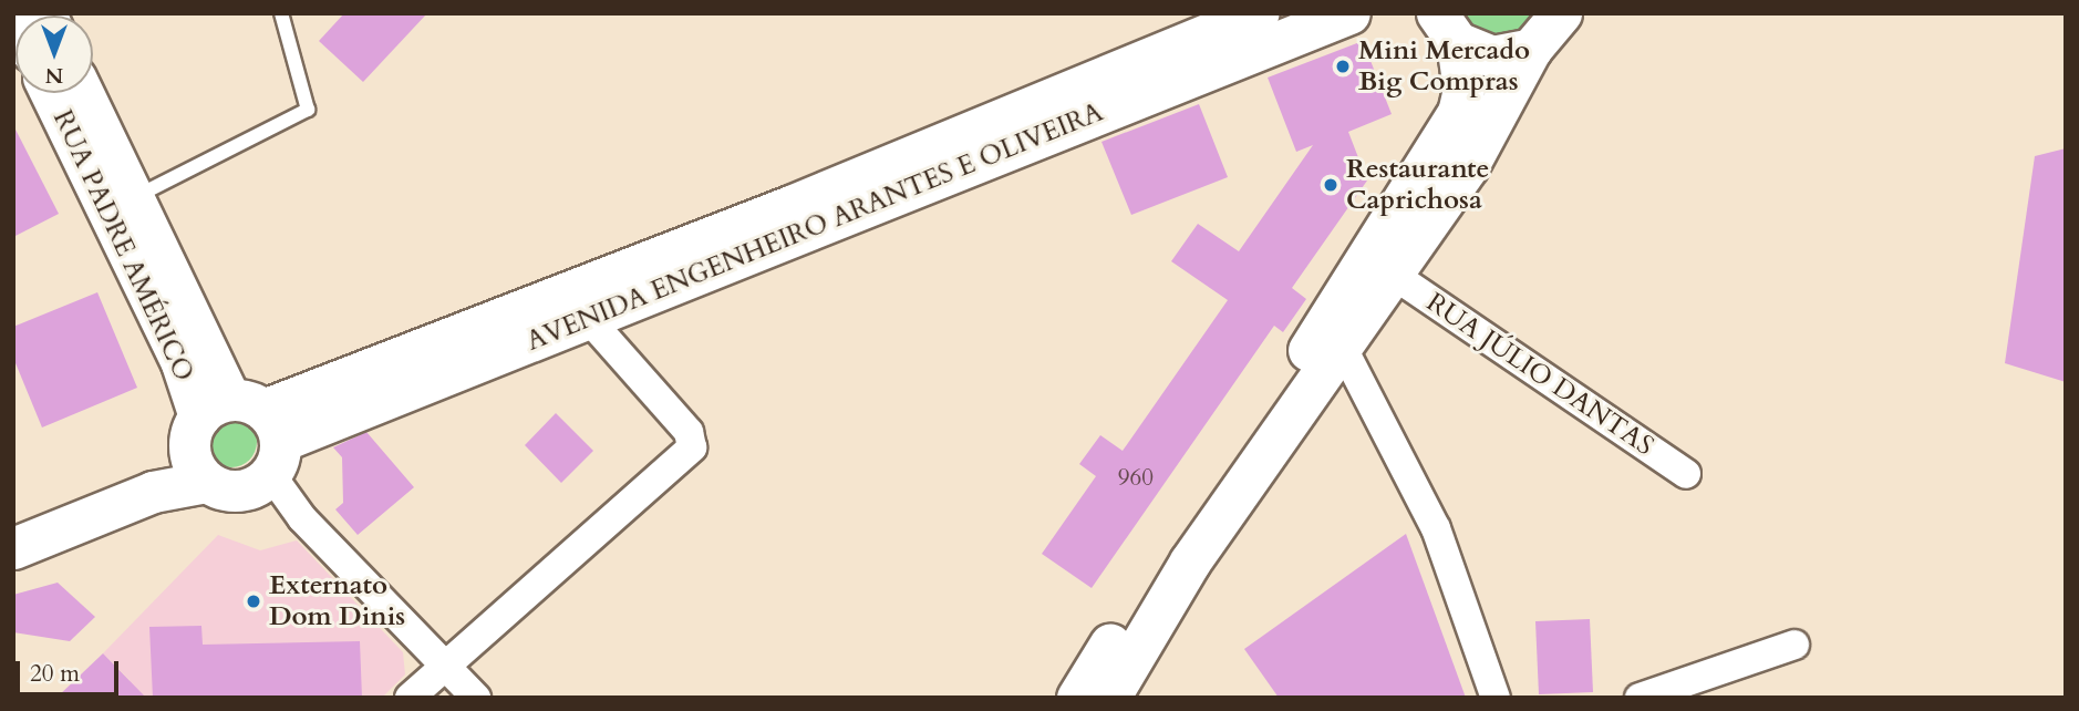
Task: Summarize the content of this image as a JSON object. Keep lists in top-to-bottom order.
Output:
{
  "streets": {
    "main road": ["AVENIDA ENGENHEIRO ARANTES E OLIVEIRA", "RUA PADRE AMÉRICO"],
    "street": ["RUA JÚLIO DANTAS"]
  },
  "crossings": [
    ["AVENIDA ENGENHEIRO ARANTES E OLIVEIRA", "RUA PADRE AMÉRICO"]
  ],
  "places": ["Mini Mercado Big Compras", "Restaurante Caprichosa", "Externato Dom Dinis"],
  "house_numbers": ["960"],
  "scale_bar": "20 m",
  "north": "bottom"
}
